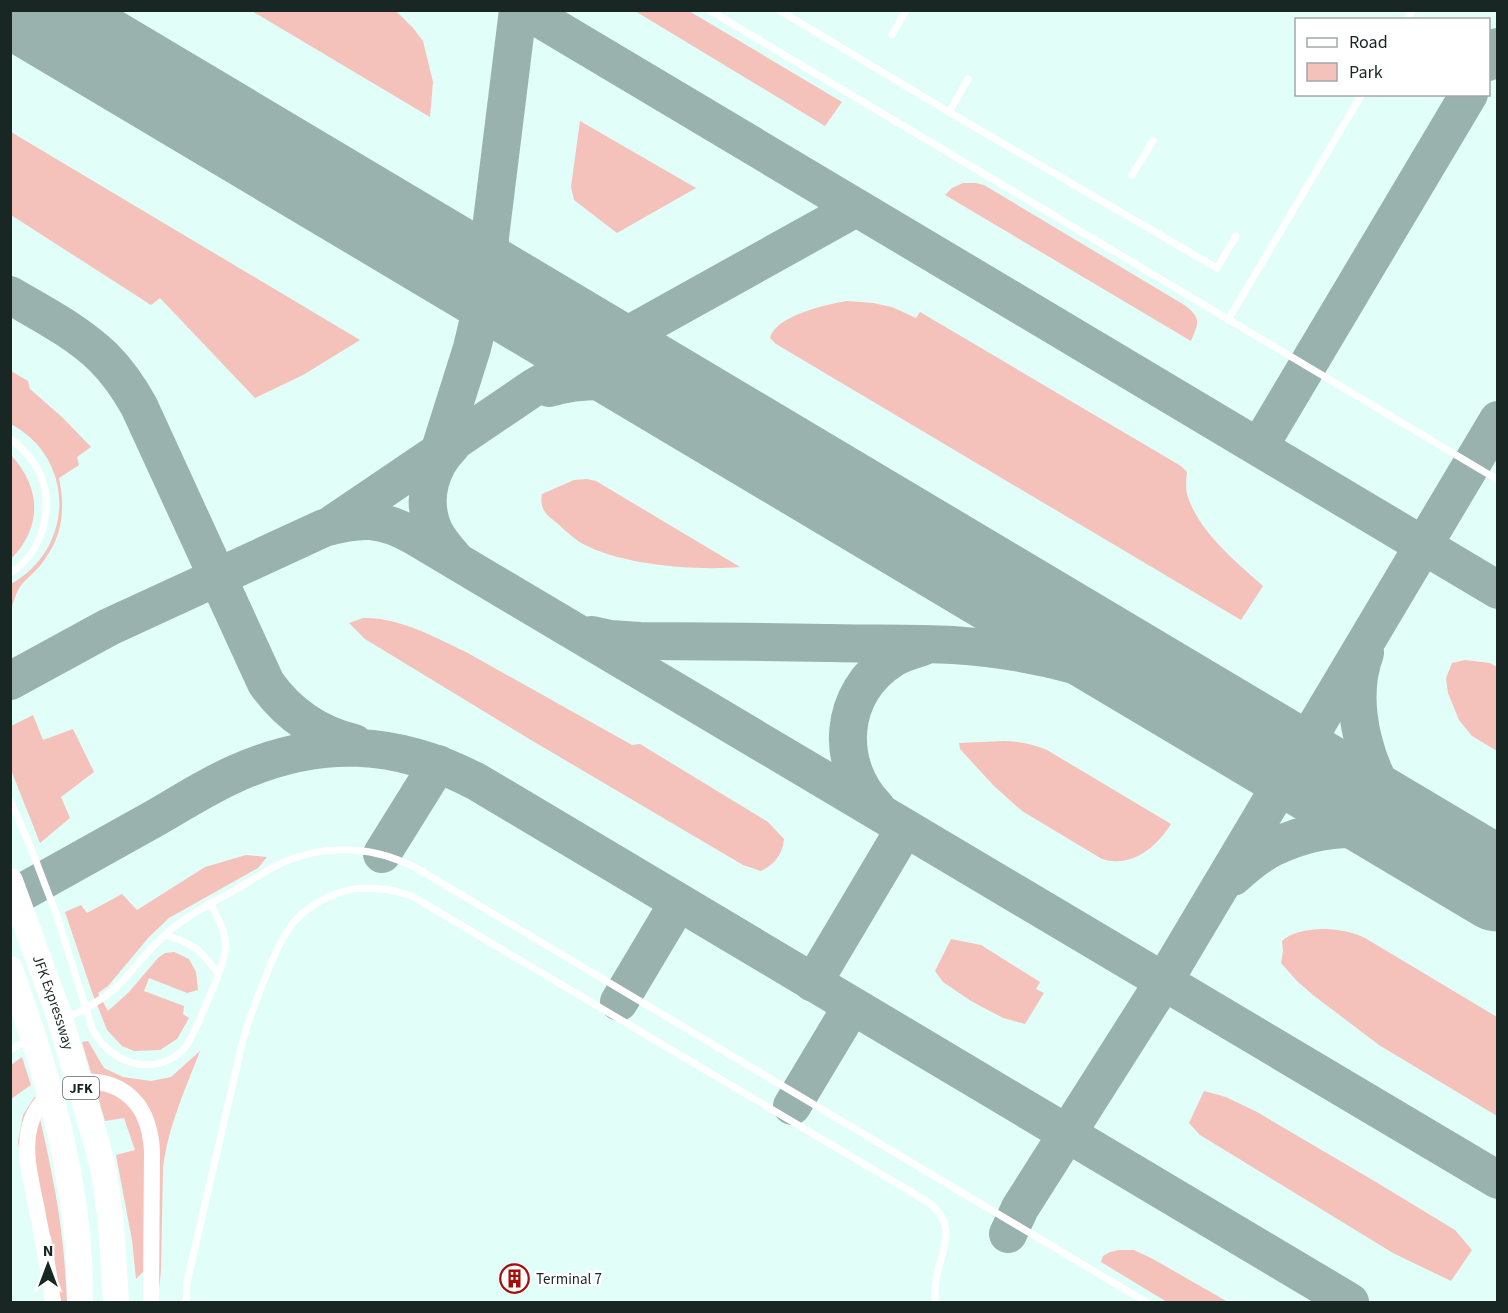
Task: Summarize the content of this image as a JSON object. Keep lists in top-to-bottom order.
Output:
{
  "streets": {
    "highway": ["JFK Expressway", "JFK"]
  },
  "places": {
    "building": ["Terminal 7"]
  },
  "legend": ["Road", "Park"],
  "north": "top"
}
